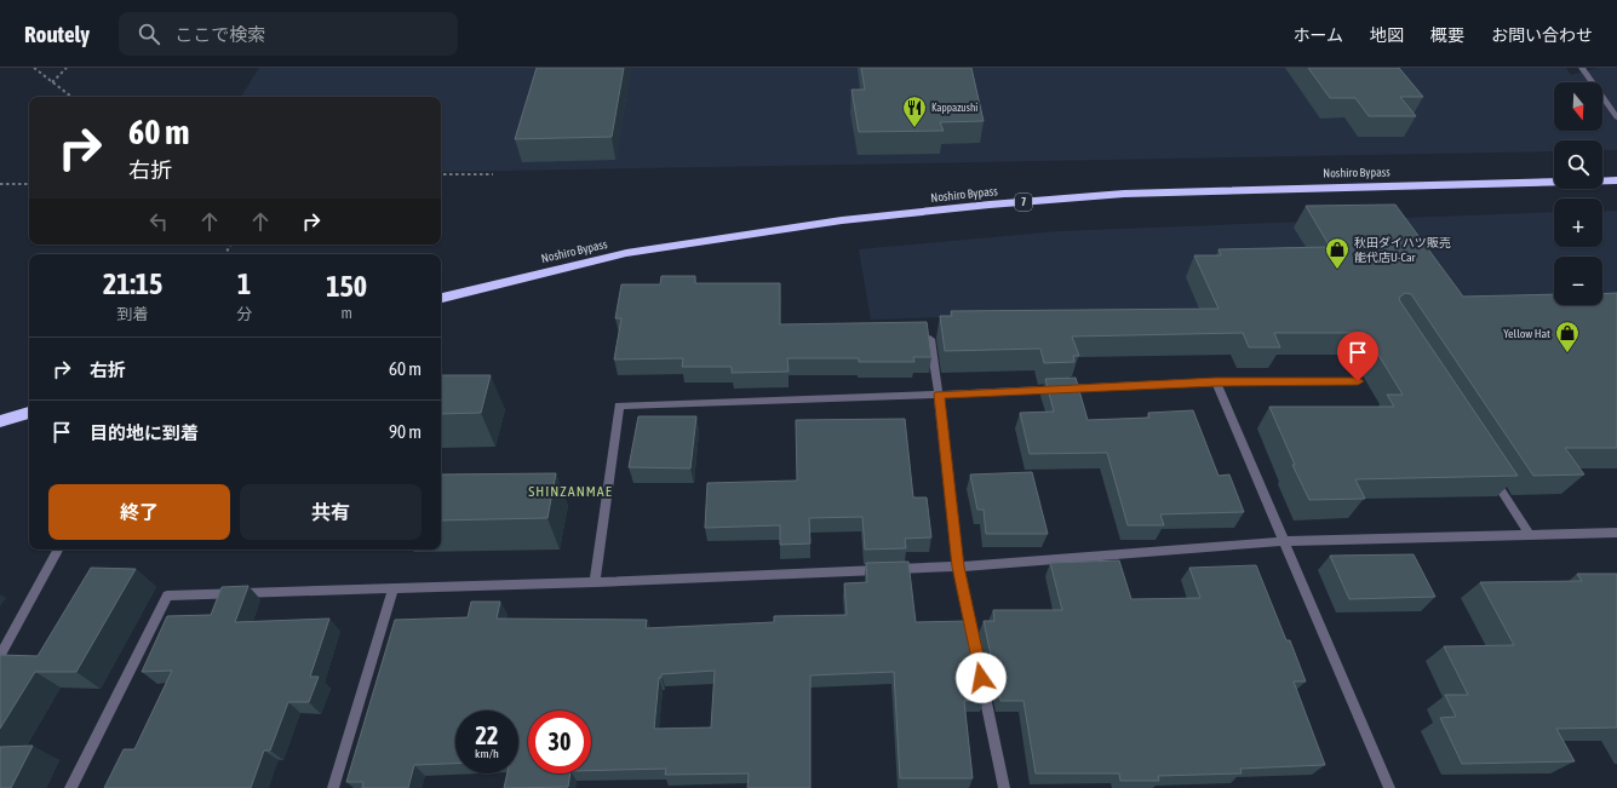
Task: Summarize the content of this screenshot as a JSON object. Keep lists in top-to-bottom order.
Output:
{
  "streets": {
    "highway": ["Noshiro Bypass", "7"]
  },
  "districts": ["SHINZANMAE"],
  "places": {
    "restaurant": ["Kappazushi"],
    "shop": ["秋田ダイハツ販売 能代店U-Car", "Yellow Hat"]
  },
  "north": "bottom",
  "page": {
    "header": "Routely",
    "search": "ここで検索",
    "nav": [
      "ホーム",
      "地図",
      "概要",
      "お問い合わせ"
    ],
    "map_buttons": ["+", "−"],
    "turn": ["60 m", "右折"],
    "eta": [
      "21:15",
      "到着",
      "1",
      "分",
      "150",
      "m"
    ],
    "list": [
      {
        "name": "右折",
        "value": "60 m"
      },
      {
        "name": "目的地に到着",
        "value": "90 m"
      }
    ],
    "buttons": ["終了", "共有"],
    "speed": "22 km/h",
    "limit": "30"
  }
}
